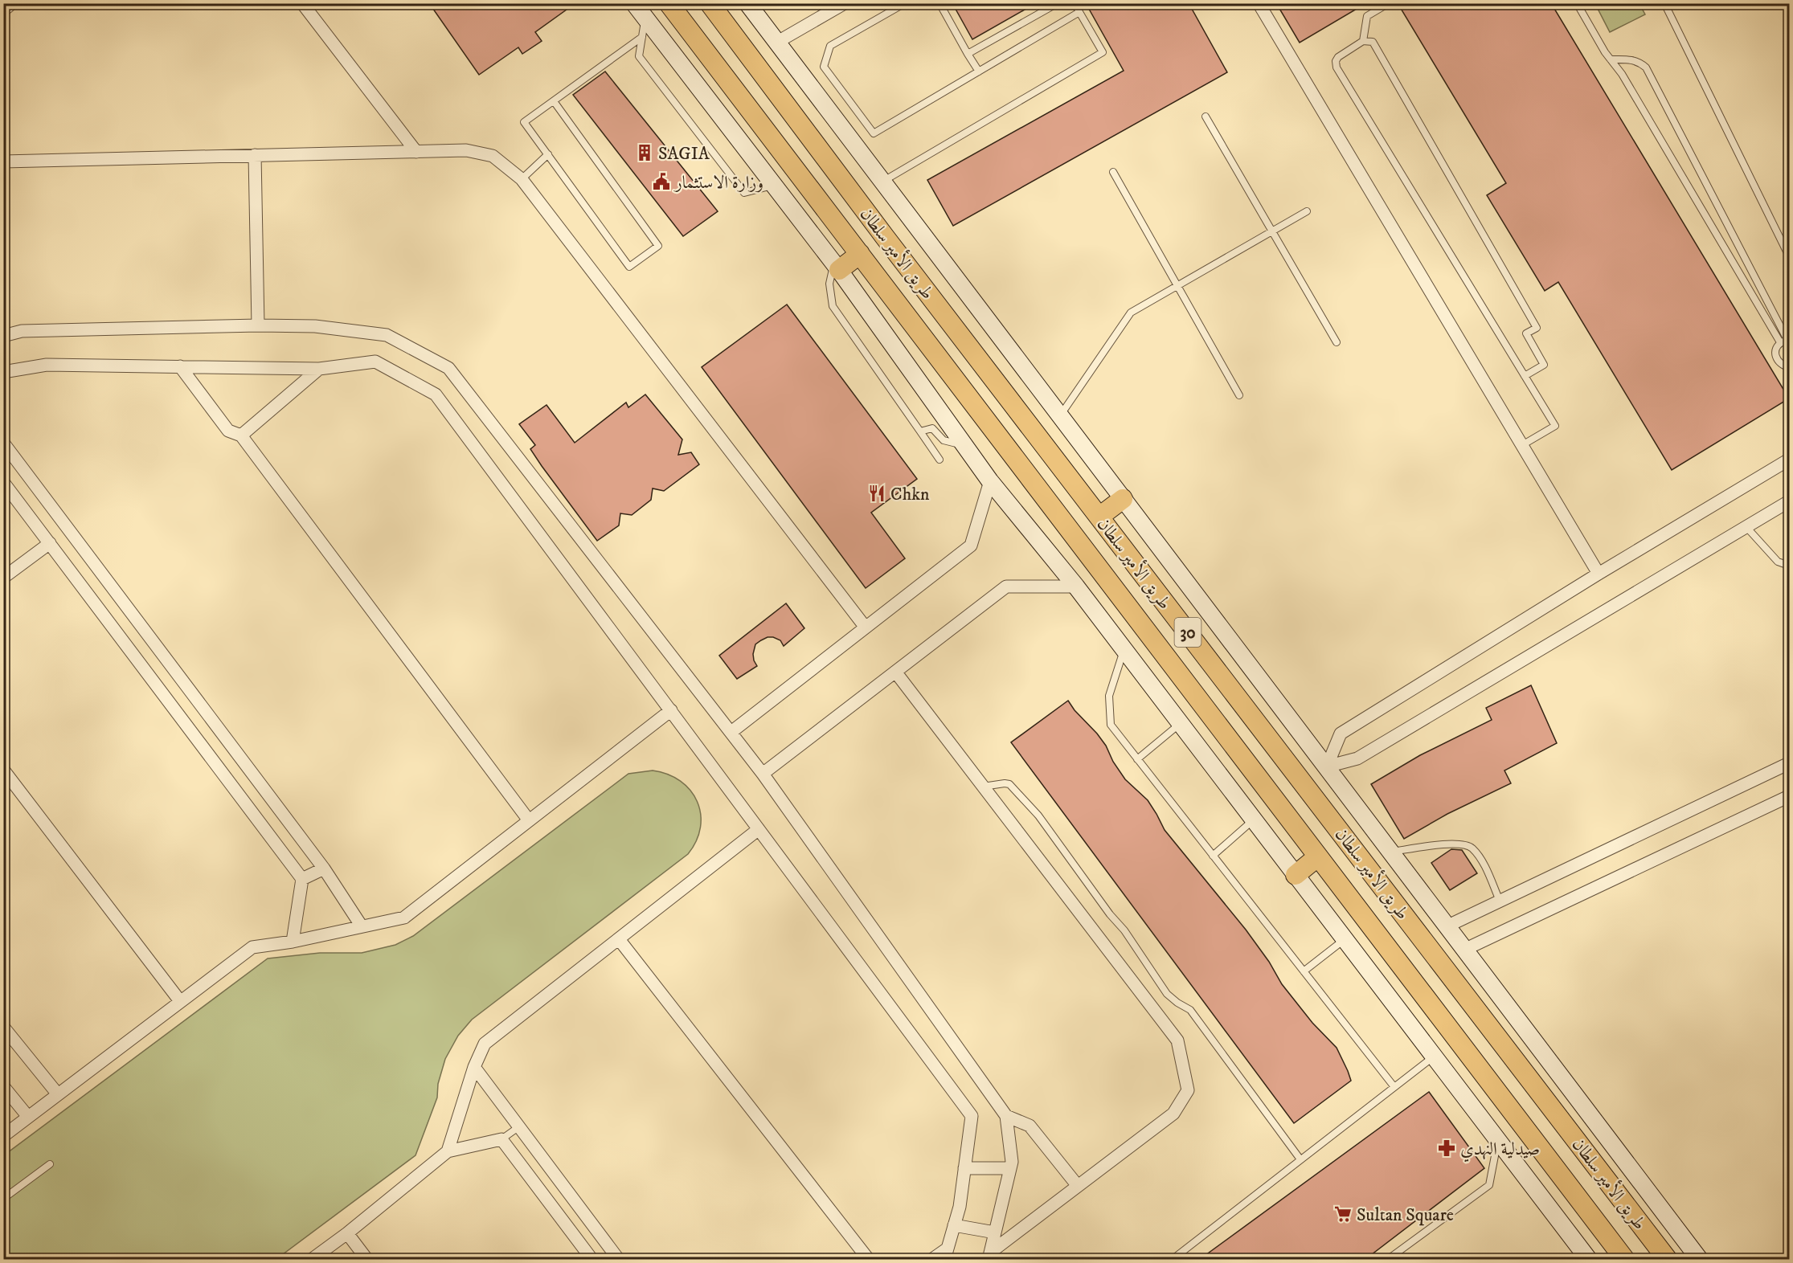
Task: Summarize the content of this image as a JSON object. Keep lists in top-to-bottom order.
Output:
{
  "streets": {
    "main road": ["طريق الأمير سلطان", "30"]
  },
  "places": {
    "building": ["SAGIA"],
    "public building": ["وزارة الاستثمار"],
    "restaurant": ["Chkn"],
    "pharmacy": ["صيدلية النهدي"],
    "supermarket": ["Sultan Square"]
  }
}
